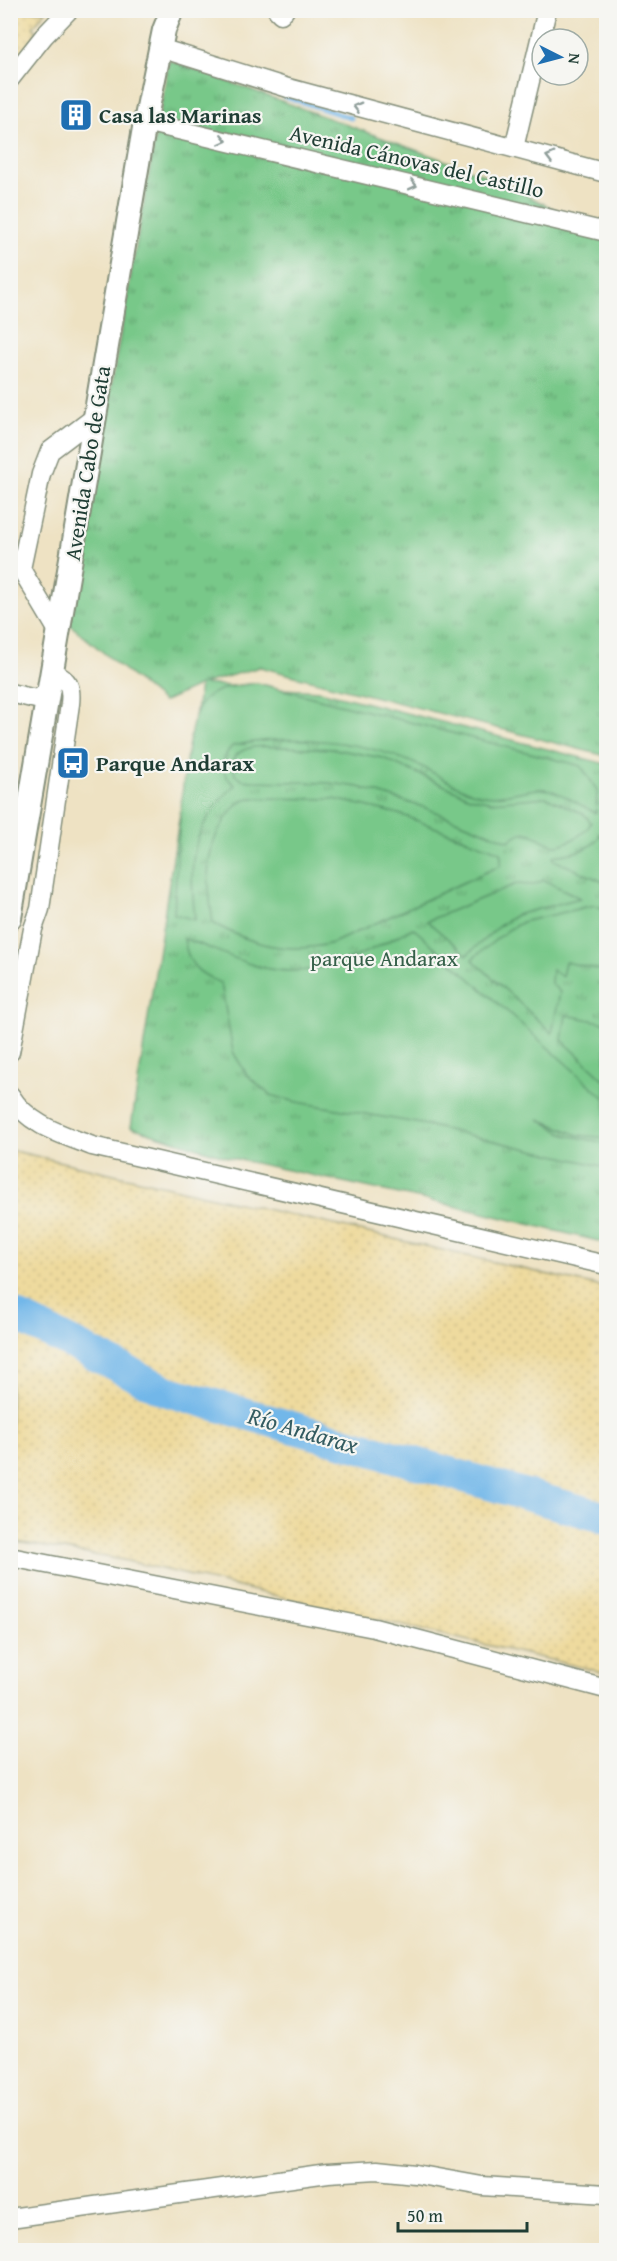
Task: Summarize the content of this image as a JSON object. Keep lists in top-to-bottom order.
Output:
{
  "streets": {
    "main road": ["Avenida Cabo de Gata"],
    "street": ["Avenida Cánovas del Castillo"]
  },
  "crossings": [
    ["Avenida Cánovas del Castillo", "Avenida Cabo de Gata"]
  ],
  "water": ["Río Andarax"],
  "parks": ["parque Andarax"],
  "places": {
    "building": ["Casa las Marinas"],
    "bus stop": ["Parque Andarax"]
  },
  "scale_bar": "50 m",
  "north": "right"
}
